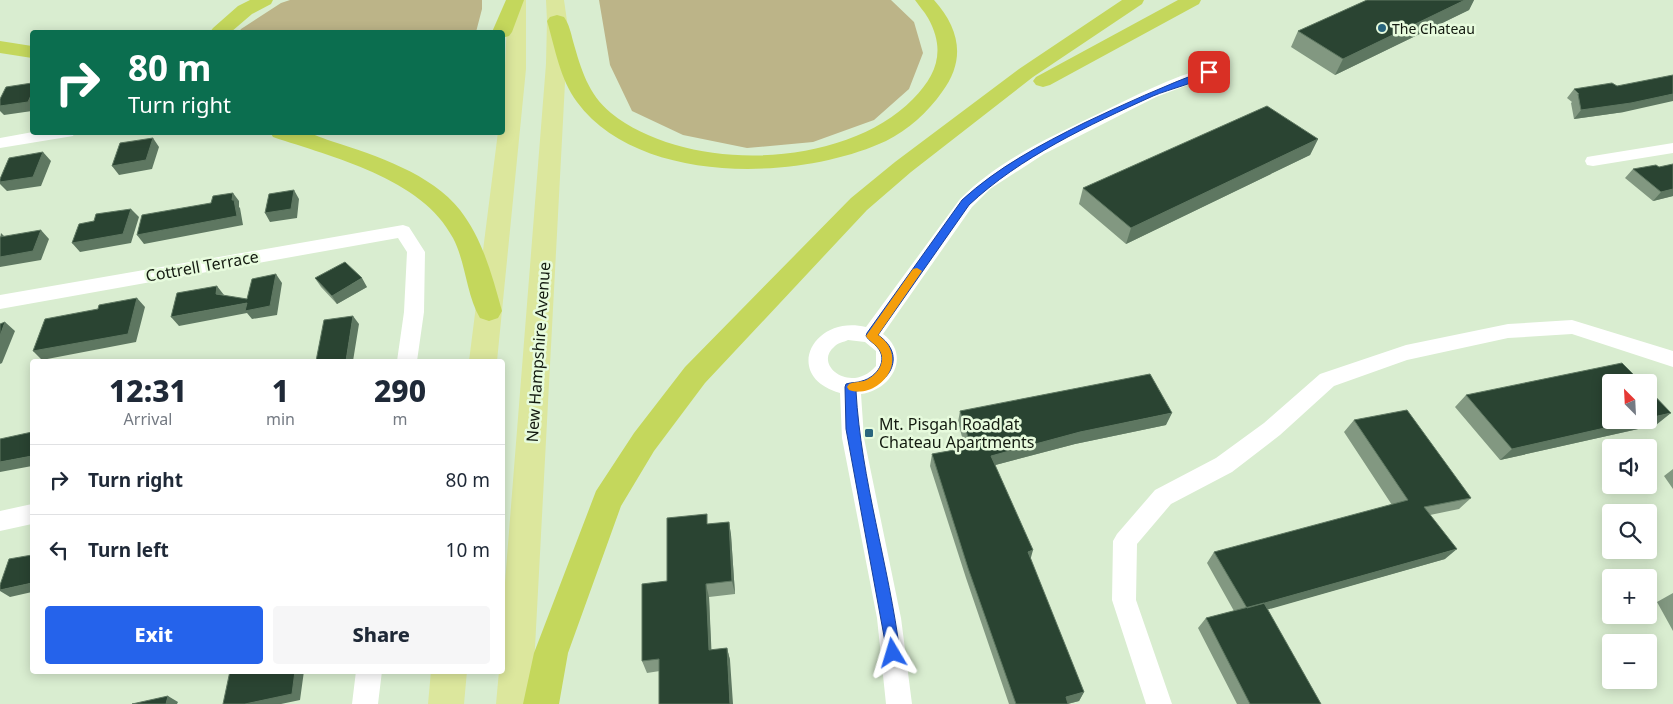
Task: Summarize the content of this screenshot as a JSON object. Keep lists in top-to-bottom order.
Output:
{
  "streets": {
    "main road": ["New Hampshire Avenue"],
    "street": ["Cottrell Terrace"]
  },
  "places": {
    "other": ["The Chateau"],
    "transit": ["Mt. Pisgah Road at Chateau Apartments"]
  },
  "north": "top left",
  "page": {
    "turn": ["80 m", "Turn right"],
    "eta": [
      "12:31",
      "Arrival",
      "1",
      "min",
      "290",
      "m"
    ],
    "map_buttons": ["+", "−"],
    "list": [
      {
        "name": "Turn right",
        "value": "80 m"
      },
      {
        "name": "Turn left",
        "value": "10 m"
      }
    ],
    "buttons": ["Exit", "Share"]
  }
}
